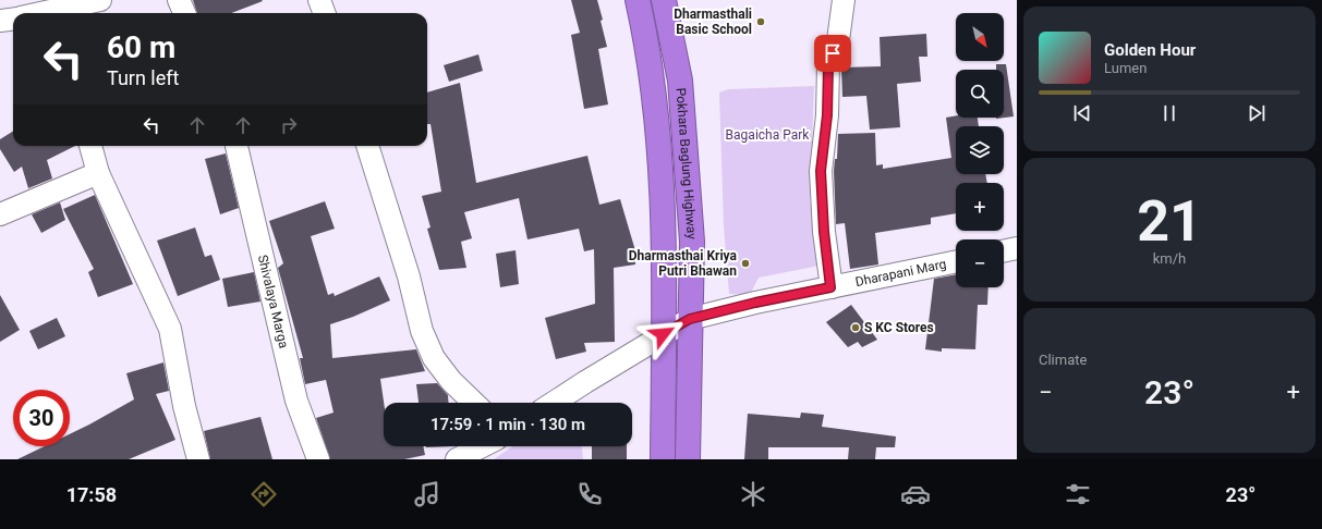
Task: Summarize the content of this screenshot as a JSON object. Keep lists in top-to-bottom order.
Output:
{
  "streets": {
    "highway": ["Pokhara Baglung Highway"],
    "street": ["Dharapani Marg", "Shivalaya Marga"]
  },
  "crossings": [
    ["Pokhara Baglung Highway", "Dharapani Marg"]
  ],
  "parks": ["Bagaicha Park"],
  "places": ["Dharmasthali Basic School", "Dharmasthai Kriya Putri Bhawan", "S KC Stores"],
  "north": "bottom right",
  "page": {
    "map_buttons": ["+", "−"],
    "turn": ["60 m", "Turn left"],
    "song": ["Golden Hour", "Lumen"],
    "tile": [
      ["21", "km/h"],
      "Climate"
    ],
    "heat": ["−", "23°", "+"],
    "limit": "30",
    "trip": "17:59 · 1 min · 130 m",
    "tabs": ["17:58", "23°"]
  }
}
